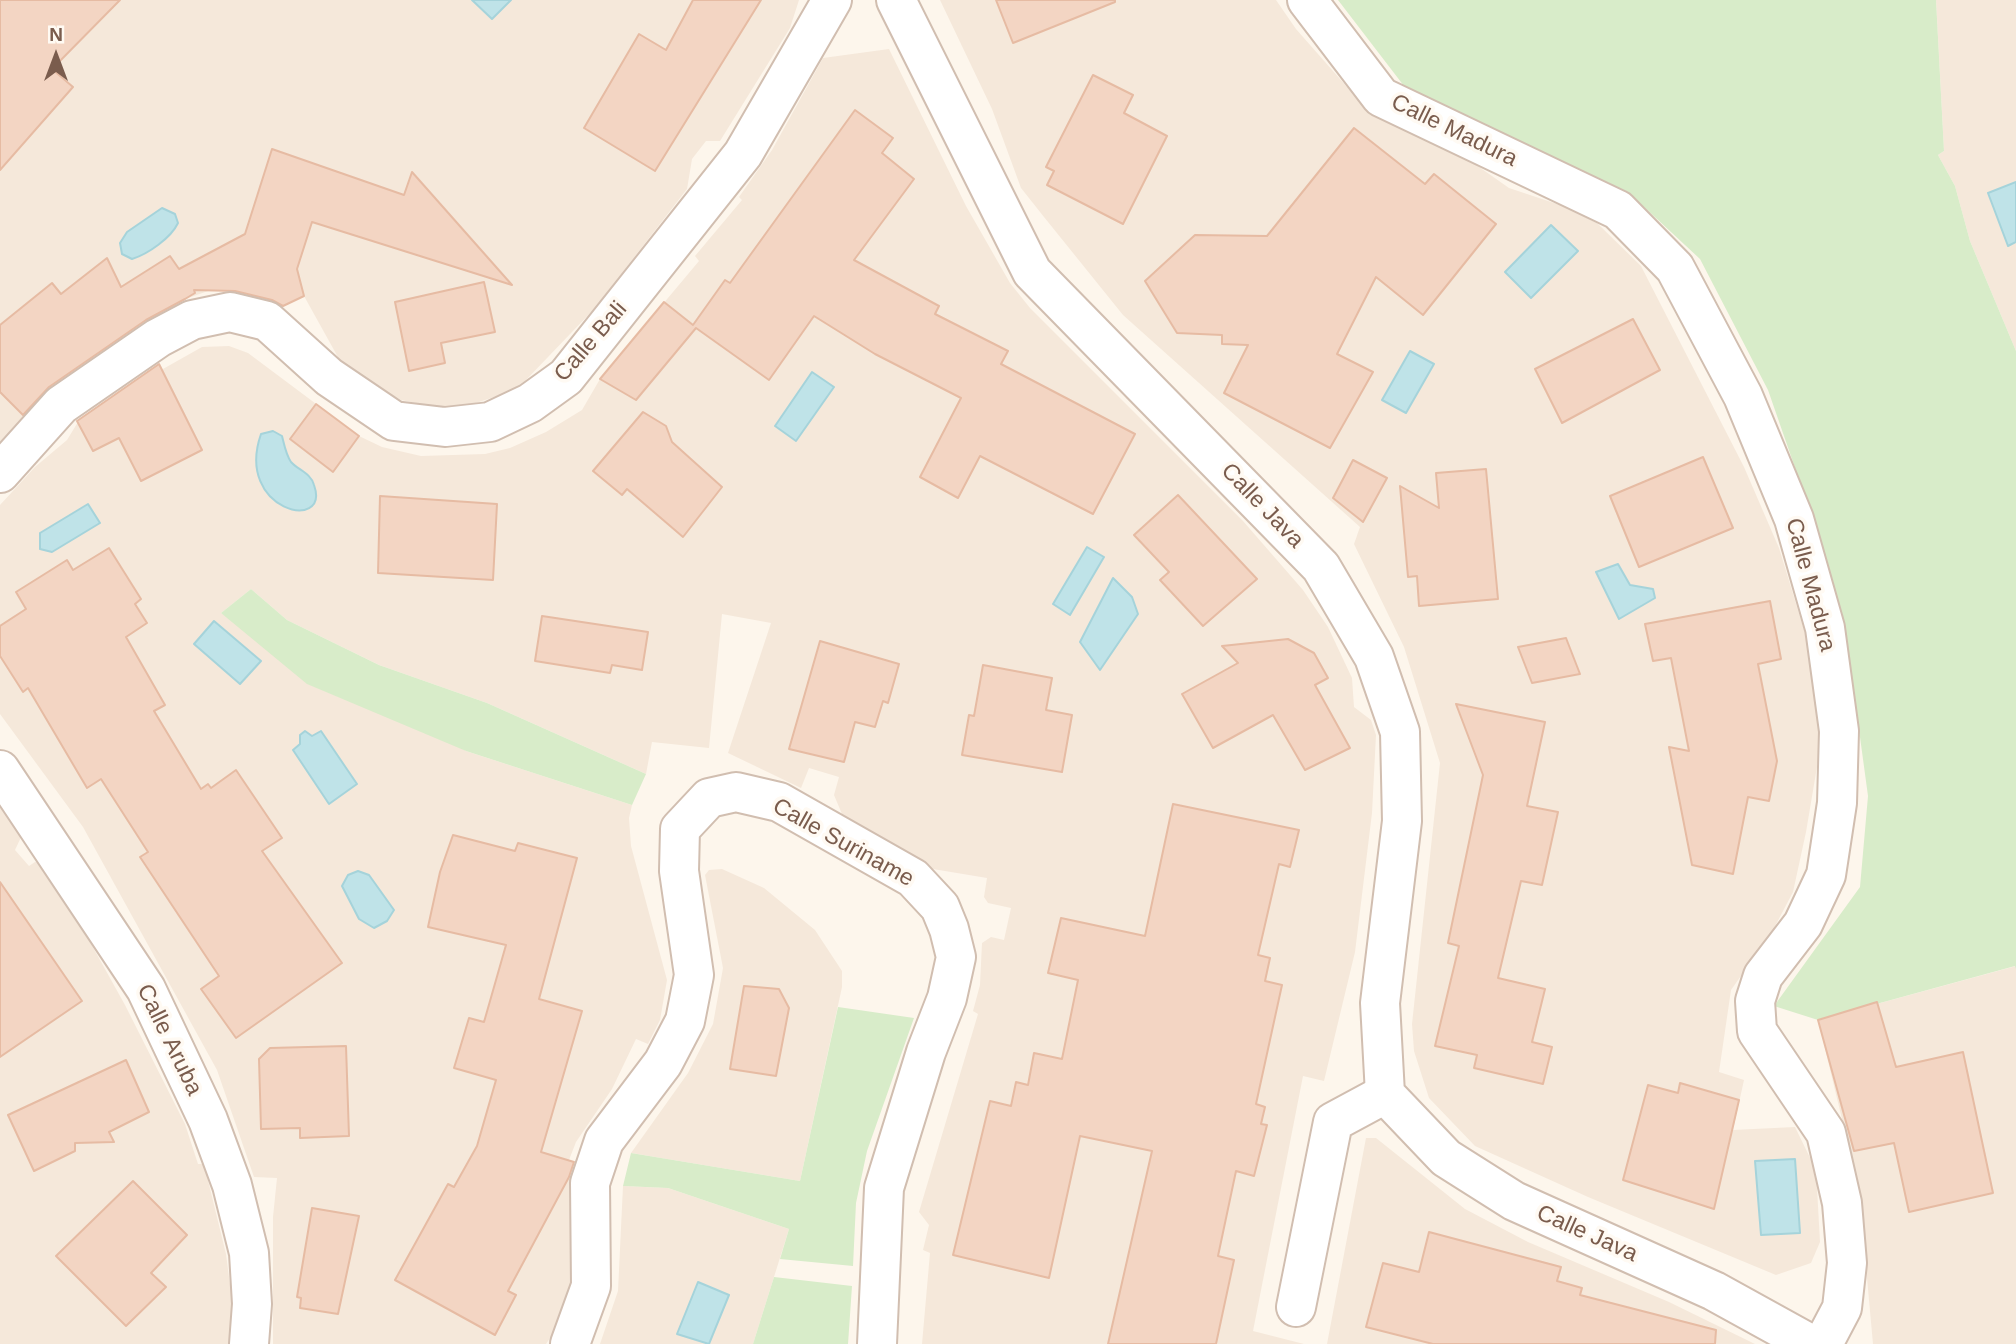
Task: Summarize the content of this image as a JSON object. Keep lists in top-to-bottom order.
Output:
{
  "streets": {
    "street": [
      "Calle Madura",
      "Calle Bali",
      "Calle Java",
      "Calle Suriname",
      "Calle Aruba"
    ]
  },
  "north": "top"
}
